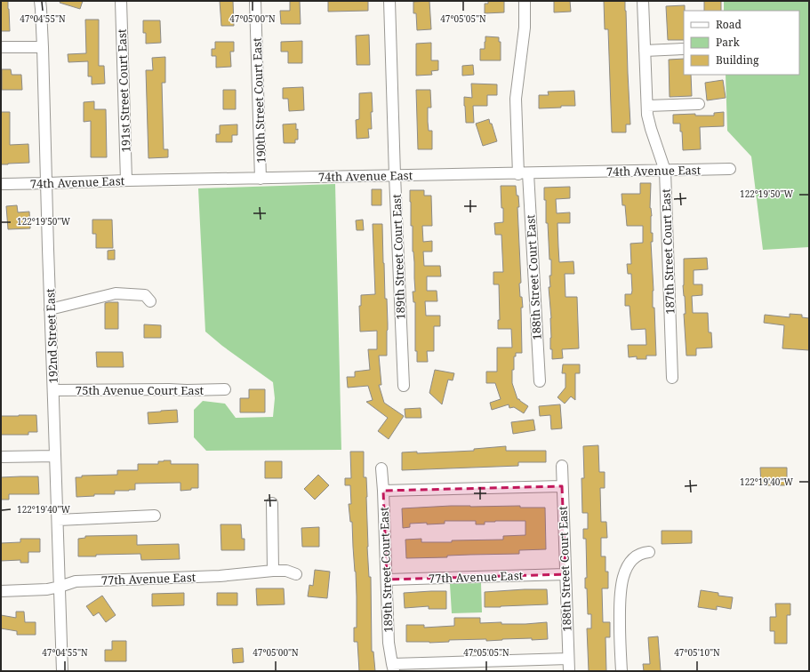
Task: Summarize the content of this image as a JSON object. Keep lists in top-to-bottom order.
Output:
{
  "streets": {
    "street": [
      "191st Street Court East",
      "190th Street Court East",
      "74th Avenue East",
      "187th Street Court East",
      "189th Street Court East",
      "188th Street Court East",
      "192nd Street East",
      "75th Avenue Court East",
      "77th Avenue East"
    ]
  },
  "crossings": [
    ["191st Street Court East", "74th Avenue East"],
    ["190th Street Court East", "74th Avenue East"],
    ["74th Avenue East", "187th Street Court East"],
    ["74th Avenue East", "189th Street Court East"],
    ["74th Avenue East", "188th Street Court East"],
    ["74th Avenue East", "192nd Street East"],
    ["189th Street Court East", "77th Avenue East"],
    ["188th Street Court East", "77th Avenue East"],
    ["192nd Street East", "75th Avenue Court East"],
    ["192nd Street East", "77th Avenue East"]
  ],
  "legend": ["Road", "Park", "Building"],
  "coordinates": [
    "47°04'55\"N",
    "47°05'00\"N",
    "47°05'05\"N",
    "122°19'50\"W",
    "122°19'40\"W",
    "47°05'10\"N"
  ]
}
